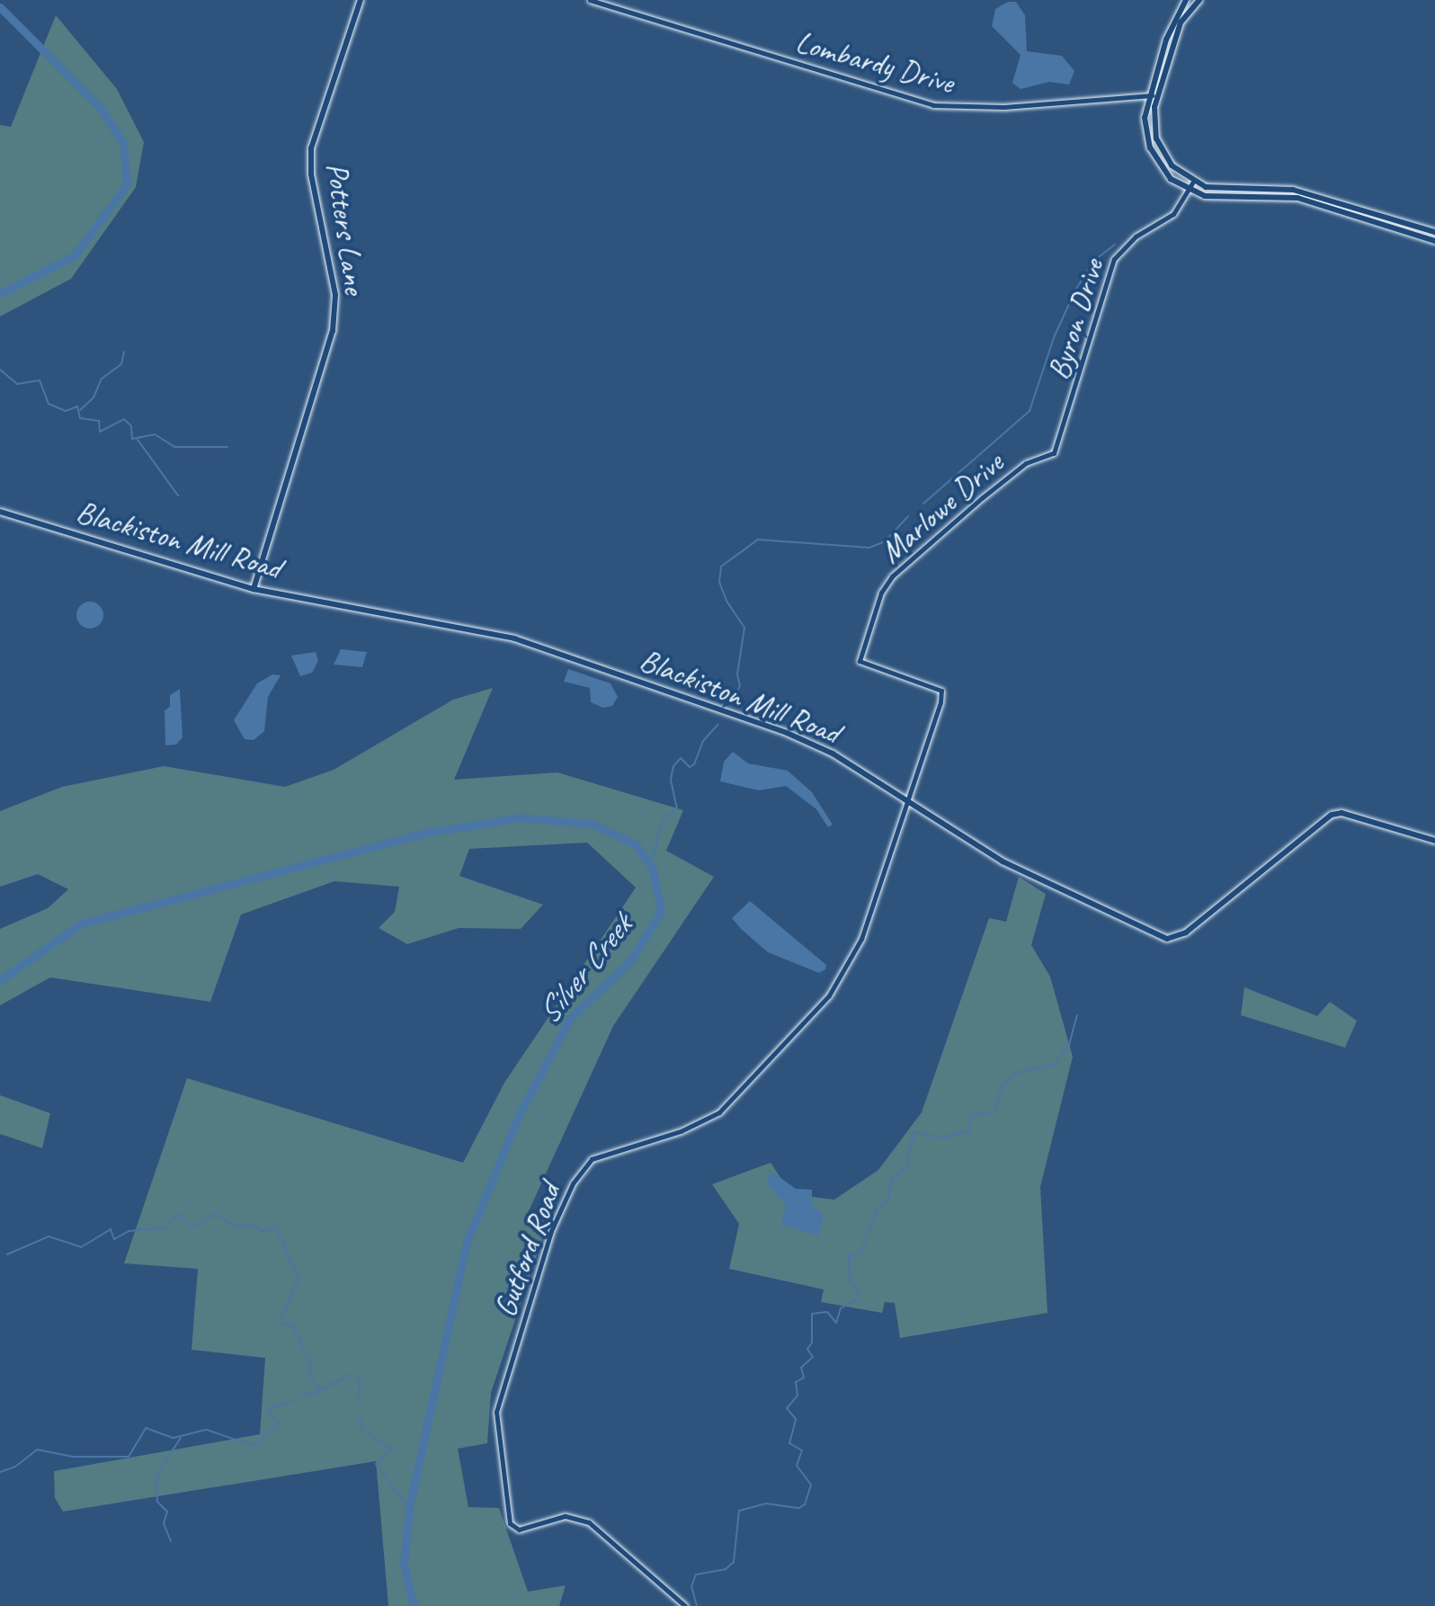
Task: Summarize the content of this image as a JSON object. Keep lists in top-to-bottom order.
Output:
{
  "streets": {
    "main road": ["Potters Lane", "Blackiston Mill Road"],
    "street": [
      "Lombardy Drive",
      "Byron Drive",
      "Marlowe Drive",
      "Gutford Road"
    ]
  },
  "crossings": [
    ["Potters Lane", "Blackiston Mill Road"],
    ["Byron Drive", "Marlowe Drive"],
    ["Marlowe Drive", "Blackiston Mill Road"],
    ["Marlowe Drive", "Gutford Road"],
    ["Blackiston Mill Road", "Gutford Road"]
  ],
  "water": ["Silver Creek"]
}
